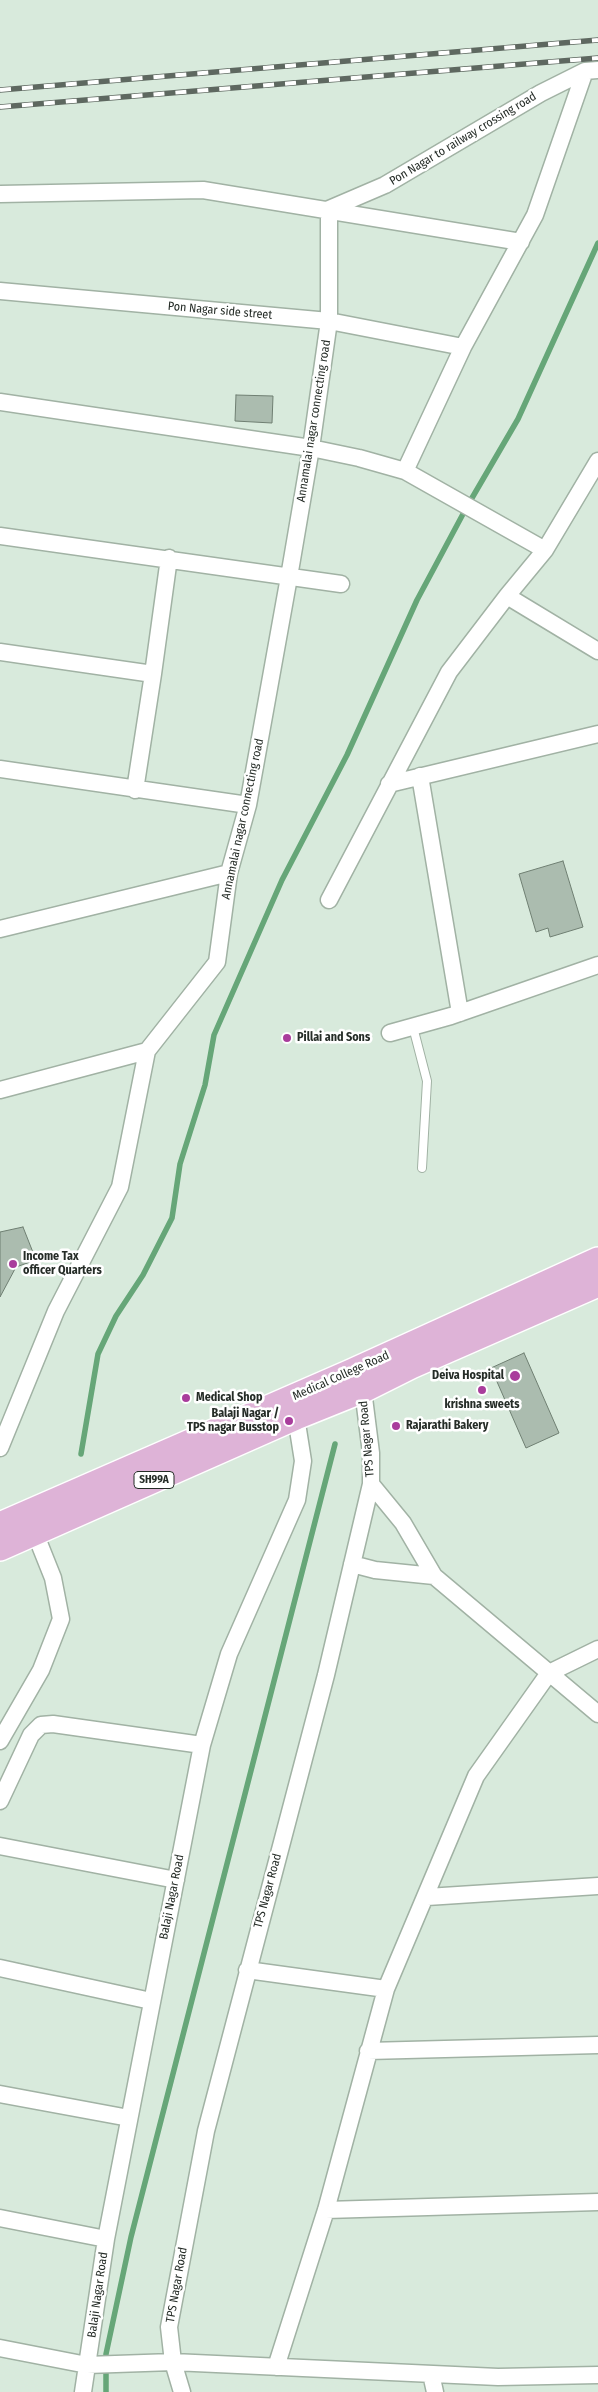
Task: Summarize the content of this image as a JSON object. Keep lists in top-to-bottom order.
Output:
{
  "streets": {
    "main road": ["Medical College Road", "SH99A"],
    "street": [
      "Pon Nagar to railway crossing road",
      "Pon Nagar side street",
      "Annamalai nagar connecting road",
      "TPS Nagar Road",
      "Balaji Nagar Road"
    ]
  },
  "crossings": [
    ["Pon Nagar side street", "Annamalai nagar connecting road"],
    ["Medical College Road", "TPS Nagar Road"],
    ["Medical College Road", "Balaji Nagar Road"]
  ],
  "places": [
    "Pillai and Sons",
    "Income Tax officer Quarters",
    "Deiva Hospital",
    "krishna sweets",
    "Medical Shop",
    "Balaji Nagar / TPS nagar Busstop",
    "Rajarathi Bakery"
  ]
}
